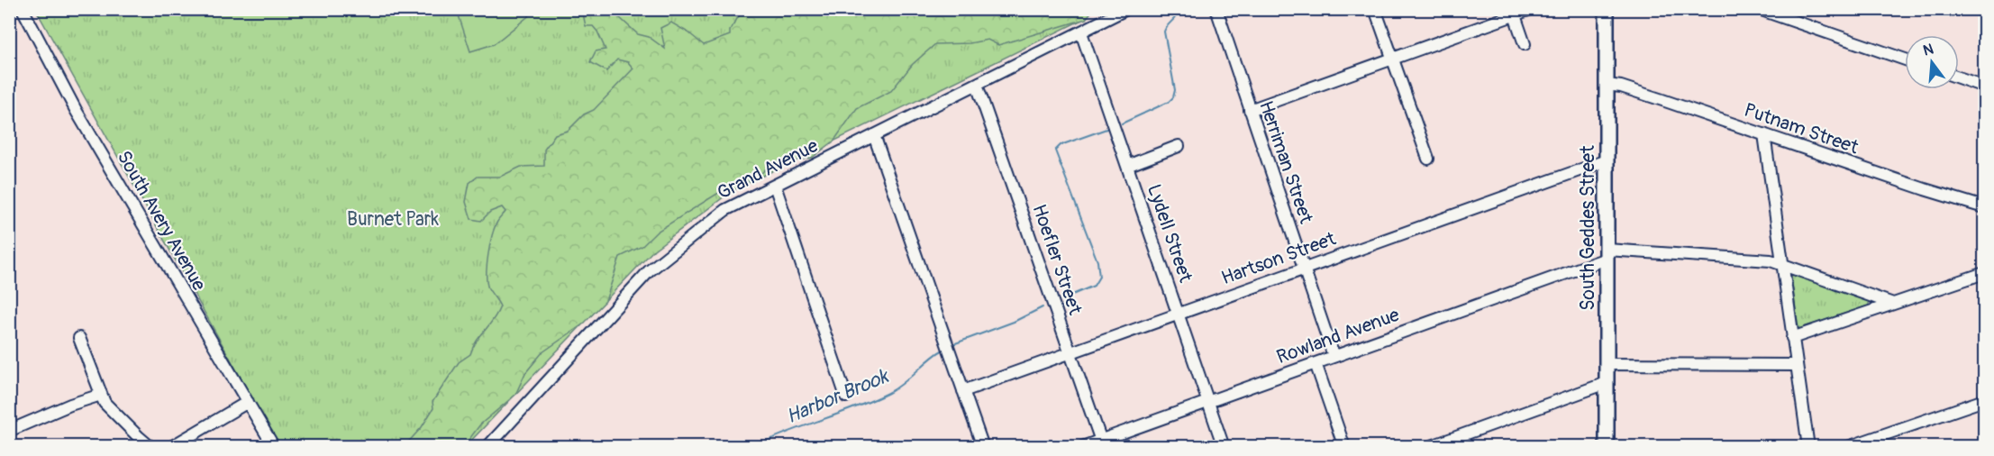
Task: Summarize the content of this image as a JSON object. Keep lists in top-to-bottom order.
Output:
{
  "streets": {
    "main road": ["South Geddes Street"],
    "street": [
      "Putnam Street",
      "Herriman Street",
      "Grand Avenue",
      "South Avery Avenue",
      "Lydell Street",
      "Hartson Street",
      "Hoefler Street",
      "Rowland Avenue"
    ]
  },
  "crossings": [
    ["Putnam Street", "South Geddes Street"],
    ["Herriman Street", "Hartson Street"],
    ["Herriman Street", "Rowland Avenue"],
    ["Grand Avenue", "Lydell Street"],
    ["Grand Avenue", "Hoefler Street"],
    ["South Geddes Street", "Hartson Street"],
    ["South Geddes Street", "Rowland Avenue"],
    ["Lydell Street", "Hartson Street"],
    ["Lydell Street", "Rowland Avenue"],
    ["Hartson Street", "Hoefler Street"],
    ["Hoefler Street", "Rowland Avenue"]
  ],
  "water": ["Harbor Brook"],
  "parks": ["Burnet Park"],
  "north": "top"
}
